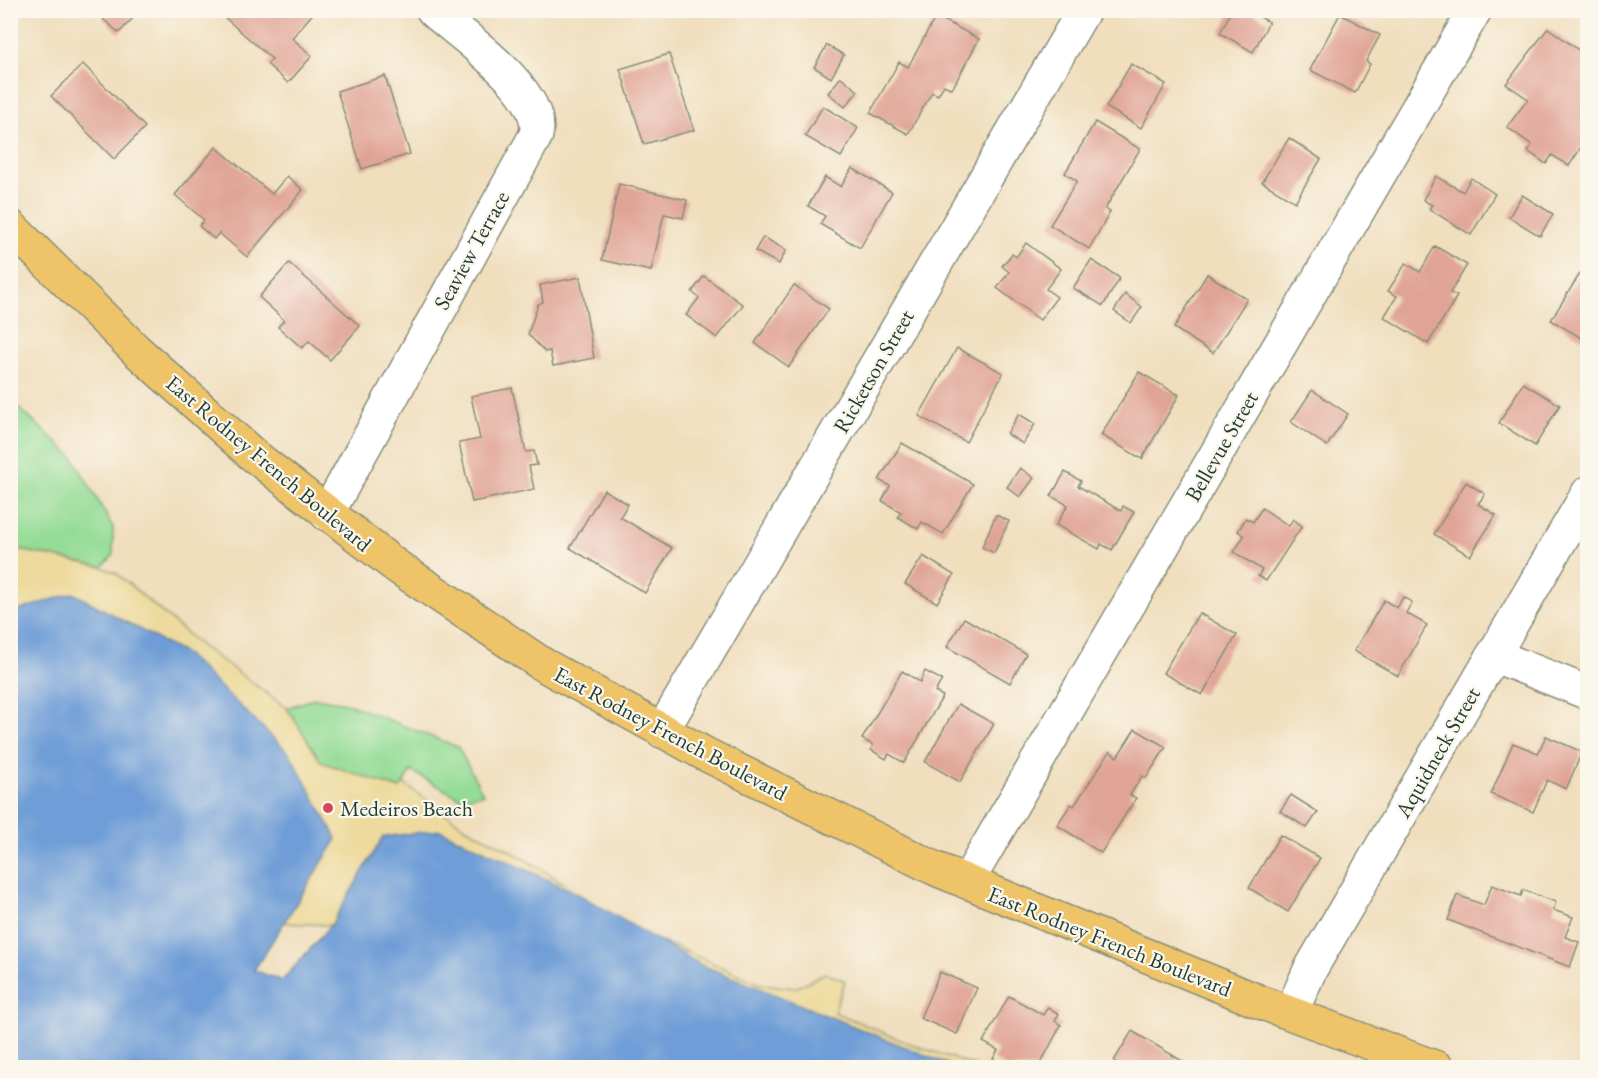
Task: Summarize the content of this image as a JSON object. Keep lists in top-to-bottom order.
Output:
{
  "streets": {
    "main road": ["East Rodney French Boulevard"],
    "street": [
      "Seaview Terrace",
      "Ricketson Street",
      "Bellevue Street",
      "Aquidneck Street"
    ]
  },
  "crossings": [
    ["Seaview Terrace", "East Rodney French Boulevard"],
    ["Ricketson Street", "East Rodney French Boulevard"],
    ["Bellevue Street", "East Rodney French Boulevard"],
    ["East Rodney French Boulevard", "Aquidneck Street"]
  ],
  "places": ["Medeiros Beach"]
}
